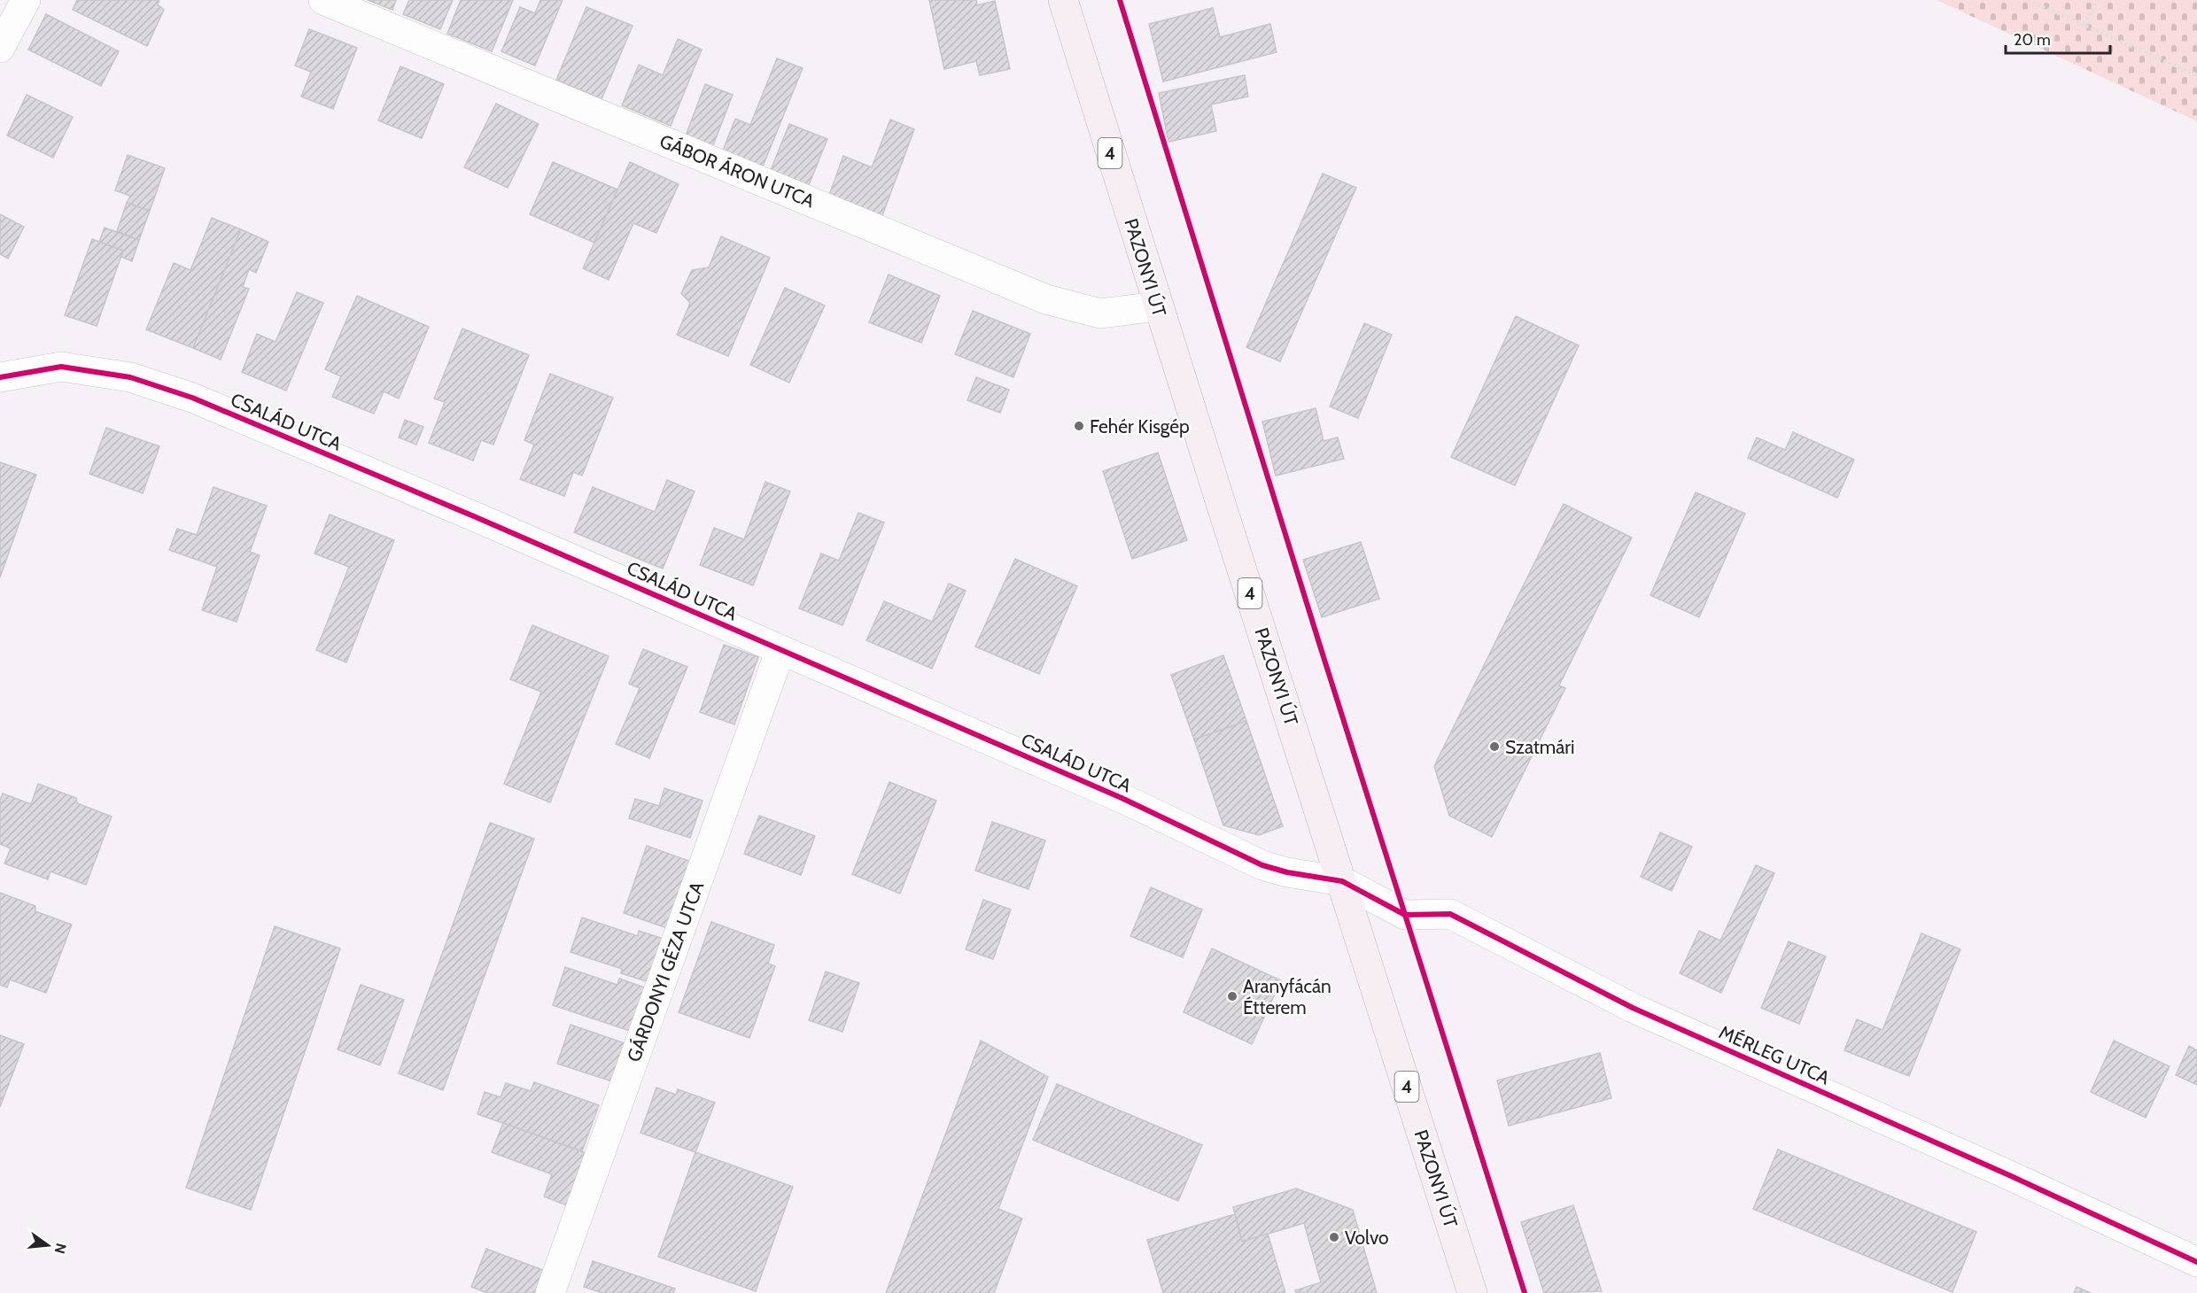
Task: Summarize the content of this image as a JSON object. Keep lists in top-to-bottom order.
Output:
{
  "streets": {
    "main road": ["4", "PAZONYI ÚT"],
    "street": [
      "GÁBOR ÁRON UTCA",
      "CSALÁD UTCA",
      "GÁRDONYI GÉZA UTCA",
      "MÉRLEG UTCA"
    ]
  },
  "crossings": [
    ["GÁBOR ÁRON UTCA", "PAZONYI ÚT"],
    ["PAZONYI ÚT", "CSALÁD UTCA"],
    ["PAZONYI ÚT", "MÉRLEG UTCA"],
    ["CSALÁD UTCA", "GÁRDONYI GÉZA UTCA"],
    ["CSALÁD UTCA", "MÉRLEG UTCA"]
  ],
  "places": [
    "Fehér Kisgép",
    "Szatmári",
    "Aranyfácán Étterem",
    "Volvo"
  ],
  "scale_bar": "20 m",
  "north": "right"
}
